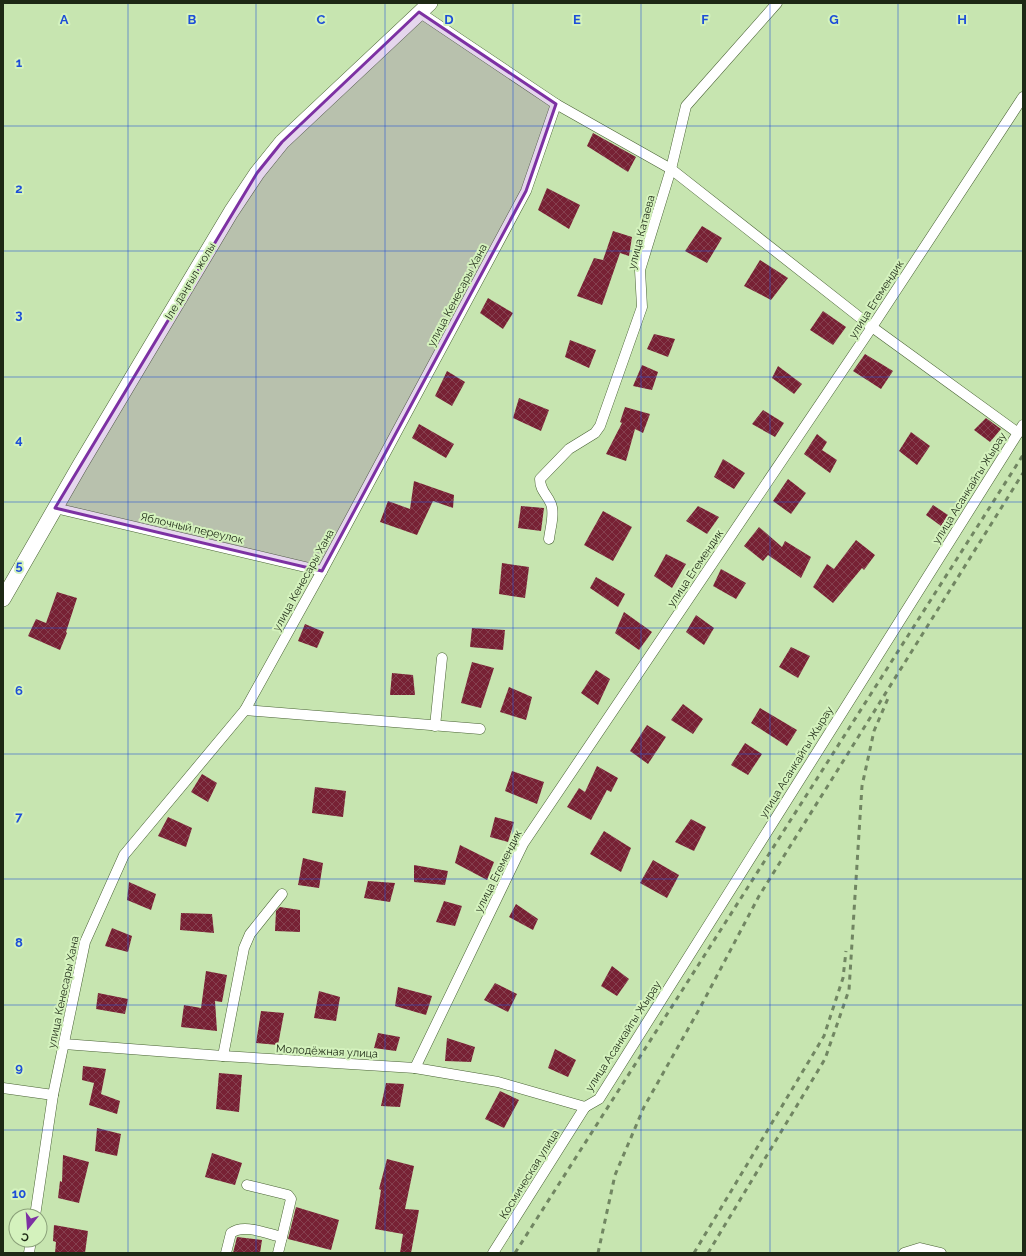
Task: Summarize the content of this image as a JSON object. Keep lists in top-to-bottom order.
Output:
{
  "streets": {
    "main road": ["Іле даңғыл жолы"],
    "street": [
      "улица Катаева",
      "улица Кенесары Хана",
      "улица Егемендик",
      "улица Асанкайгы Жырау",
      "Яблочный переулок",
      "Молодёжная улица",
      "Космическая улица"
    ]
  },
  "crossings": [
    ["Іле даңғыл жолы", "Яблочный переулок"],
    ["улица Кенесары Хана", "Яблочный переулок"],
    ["улица Кенесары Хана", "Молодёжная улица"],
    ["улица Егемендик", "Молодёжная улица"],
    ["улица Асанкайгы Жырау", "Молодёжная улица"],
    ["улица Асанкайгы Жырау", "Космическая улица"],
    ["Молодёжная улица", "Космическая улица"]
  ],
  "north": "bottom",
  "grid": {
    "columns": [
      "A",
      "B",
      "C",
      "D",
      "E",
      "F",
      "G",
      "H"
    ],
    "rows": [
      "1",
      "2",
      "3",
      "4",
      "5",
      "6",
      "7",
      "8",
      "9",
      "10"
    ]
  }
}
